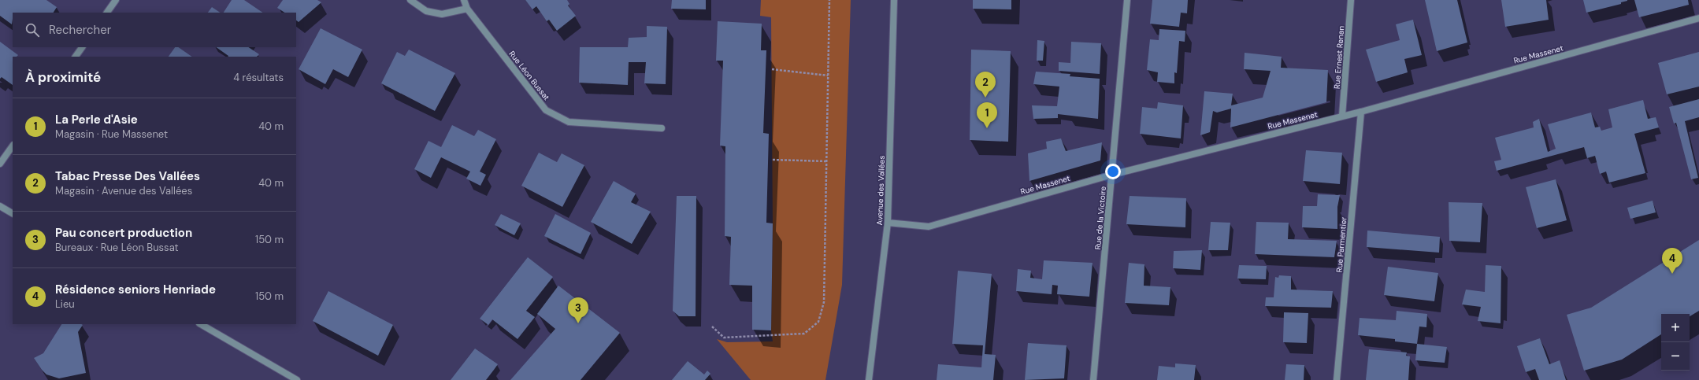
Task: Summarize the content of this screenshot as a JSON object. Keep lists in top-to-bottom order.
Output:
{
  "streets": {
    "street": [
      "Rue Massenet",
      "Rue Ernest Renan",
      "Rue Léon Bussat",
      "Avenue des Vallées",
      "Rue de la Victoire",
      "Rue Parmentier"
    ]
  },
  "crossings": [
    ["Rue Massenet", "Rue Ernest Renan"],
    ["Rue Massenet", "Avenue des Vallées"],
    ["Rue Massenet", "Rue de la Victoire"],
    ["Rue Massenet", "Rue Parmentier"]
  ],
  "page": {
    "search": "Rechercher",
    "heading": ["À proximité", "4 résultats"],
    "pins": [
      "2",
      "1",
      "4",
      "3"
    ],
    "list": [
      {
        "mark": "1",
        "name": "La Perle d'Asie",
        "note": "Magasin · Rue Massenet",
        "value": "40 m"
      },
      {
        "mark": "2",
        "name": "Tabac Presse Des Vallées",
        "note": "Magasin · Avenue des Vallées",
        "value": "40 m"
      },
      {
        "mark": "3",
        "name": "Pau concert production",
        "note": "Bureaux · Rue Léon Bussat",
        "value": "150 m"
      },
      {
        "mark": "4",
        "name": "Résidence seniors Henriade",
        "note": "Lieu",
        "value": "150 m"
      }
    ],
    "map_buttons": ["+", "−"]
  }
}
